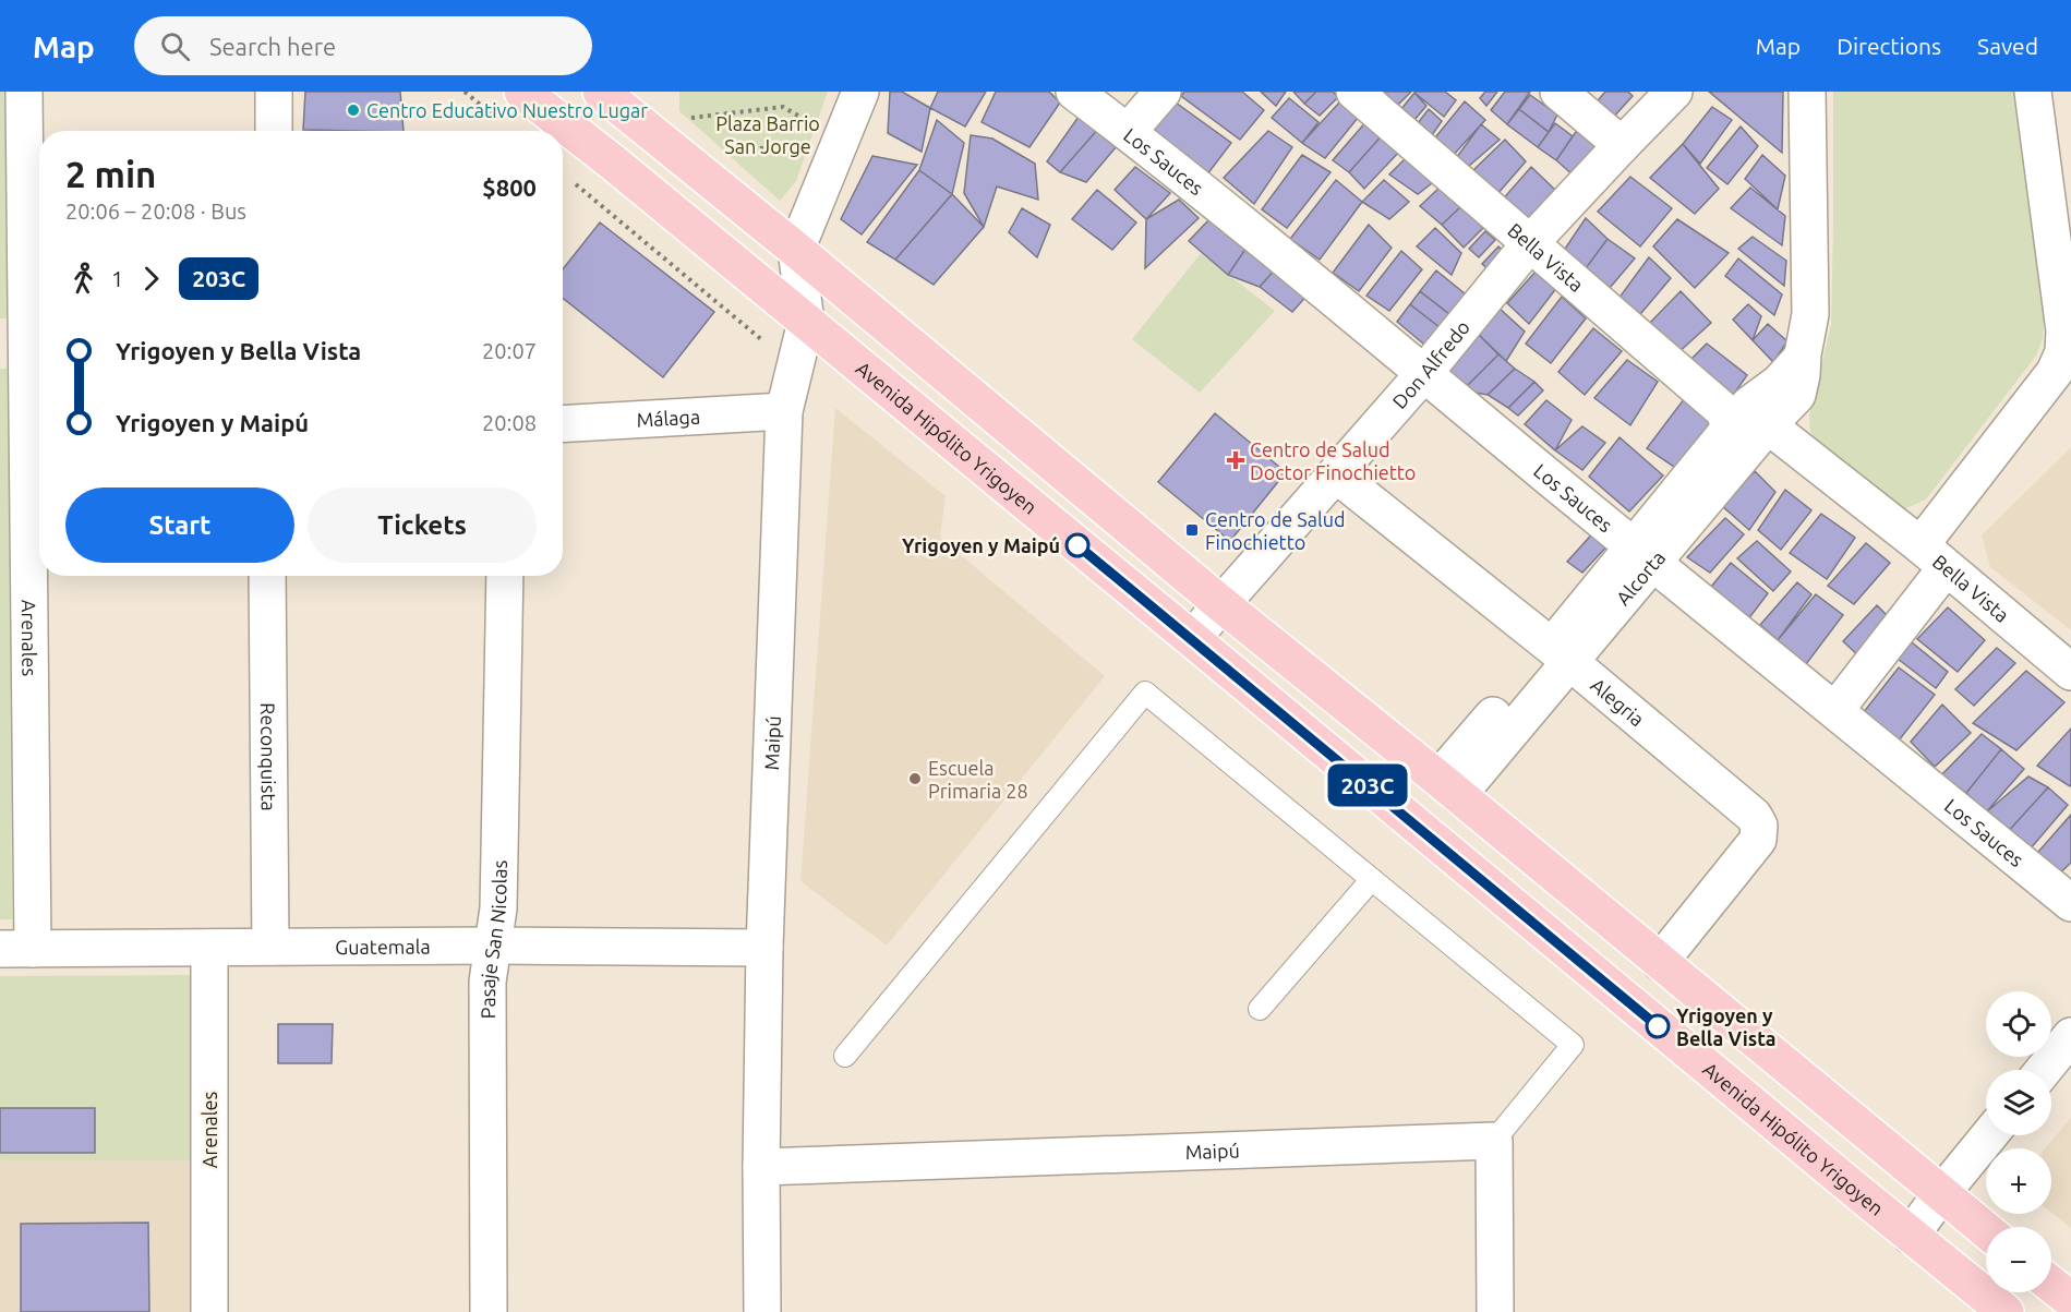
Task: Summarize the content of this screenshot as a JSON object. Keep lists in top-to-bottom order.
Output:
{
  "streets": {
    "main road": ["Avenida Hipólito Yrigoyen"],
    "street": [
      "Los Sauces",
      "Bella Vista",
      "Don Alfredo",
      "Málaga",
      "Alcorta",
      "Arenales",
      "Alegria",
      "Maipú",
      "Reconquista",
      "Pasaje San Nicolas",
      "Guatemala"
    ]
  },
  "crossings": [
    ["Los Sauces", "Don Alfredo"],
    ["Los Sauces", "Alcorta"],
    ["Bella Vista", "Don Alfredo"],
    ["Bella Vista", "Alcorta"],
    ["Don Alfredo", "Avenida Hipólito Yrigoyen"],
    ["Don Alfredo", "Alegria"],
    ["Málaga", "Maipú"],
    ["Avenida Hipólito Yrigoyen", "Maipú"],
    ["Alcorta", "Alegria"],
    ["Arenales", "Guatemala"],
    ["Maipú", "Guatemala"],
    ["Reconquista", "Guatemala"],
    ["Pasaje San Nicolas", "Guatemala"]
  ],
  "parks": ["Plaza Barrio San Jorge"],
  "places": {
    "other": [
      "Centro Educativo Nuestro Lugar",
      "Yrigoyen y Maipú",
      "Escuela Primaria 28",
      "Yrigoyen y Bella Vista"
    ],
    "health": ["Centro de Salud Doctor Finochietto"],
    "transit": ["Centro de Salud Finochietto"]
  },
  "lines": ["bus line 203C"],
  "page": {
    "header": "Map",
    "search": "Search here",
    "nav": ["Map", "Directions", "Saved"],
    "on_map": "203C",
    "heading": ["2 min", "20:06 – 20:08 · Bus", "$800"],
    "legs": ["1", "203C"],
    "list": [
      {
        "name": "Yrigoyen y Bella Vista",
        "value": "20:07"
      },
      {
        "name": "Yrigoyen y Maipú",
        "value": "20:08"
      }
    ],
    "buttons": ["Start", "Tickets"],
    "map_buttons": ["+", "−"]
  }
}
